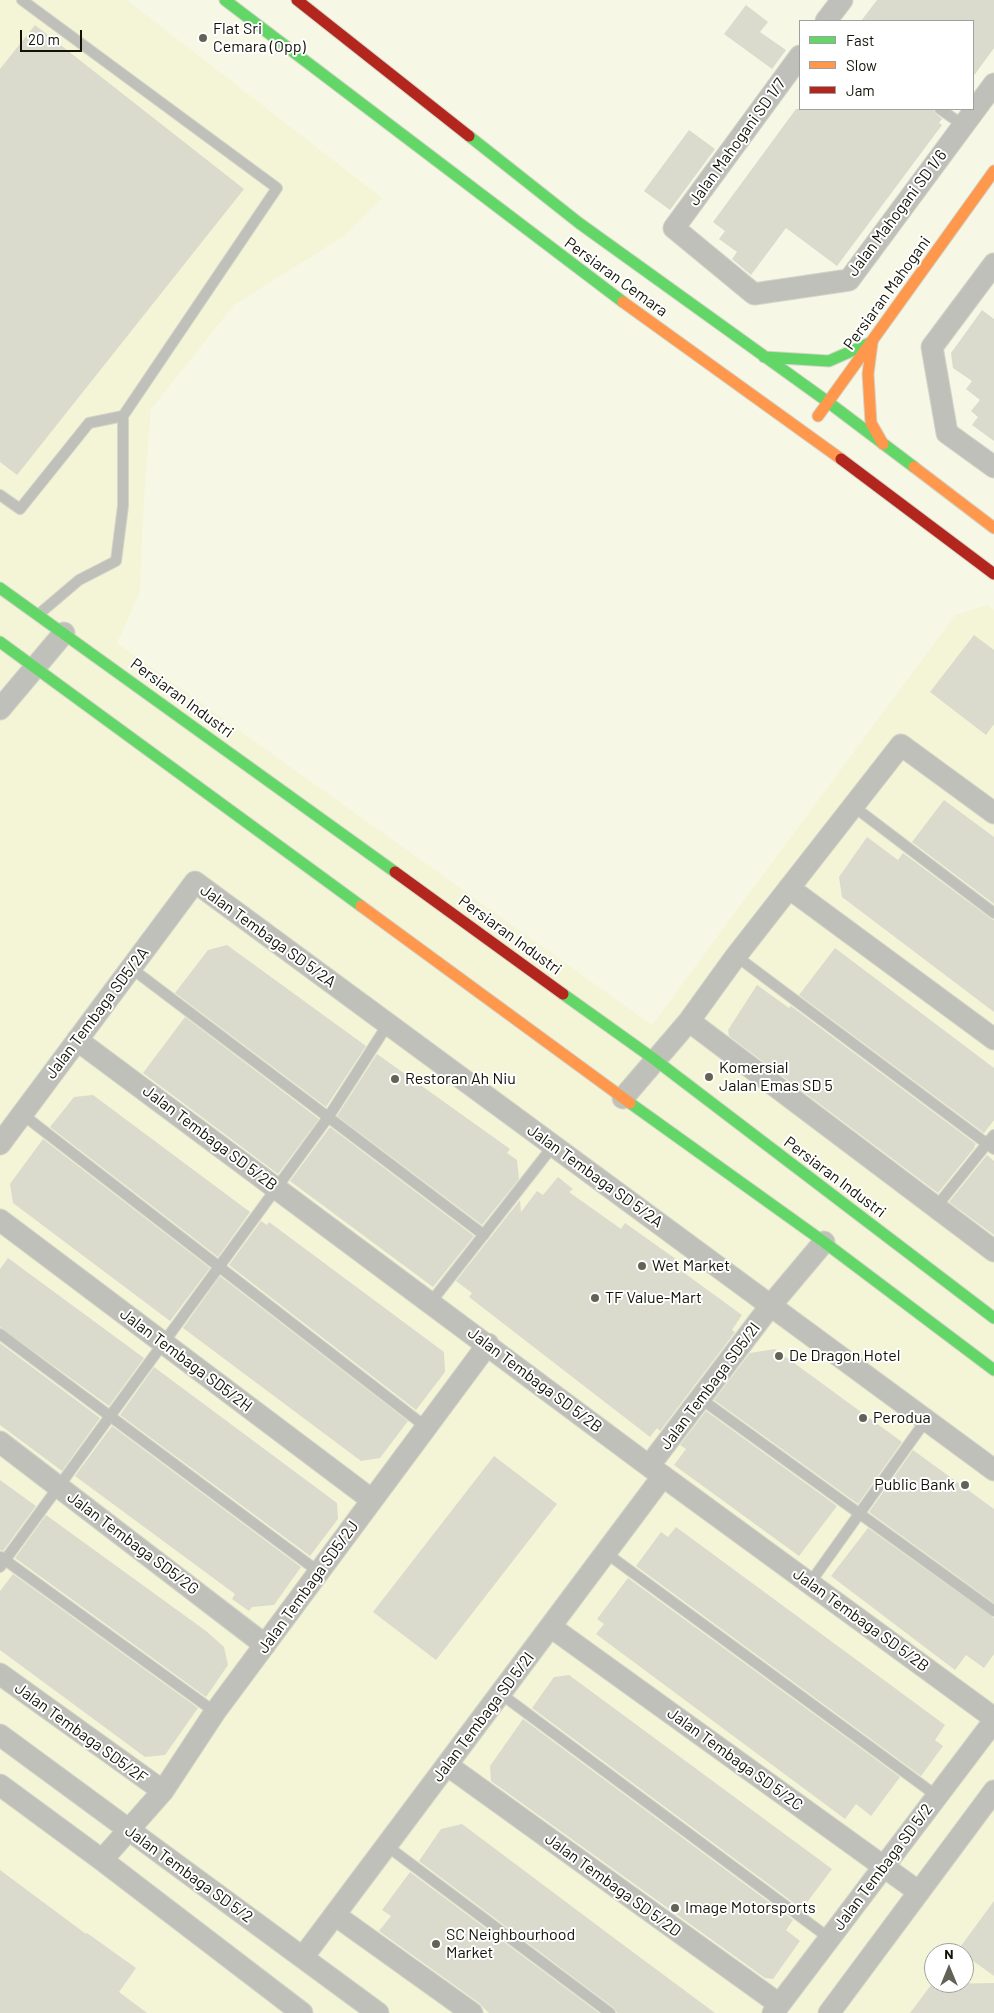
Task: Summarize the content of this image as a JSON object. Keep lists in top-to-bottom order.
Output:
{
  "streets": {
    "street": [
      "Jalan Mahogani SD 1/7",
      "Jalan Mahogani SD 1/6",
      "Persiaran Cemara",
      "Persiaran Mahogani",
      "Persiaran Industri",
      "Jalan Tembaga SD 5/2A",
      "Jalan Tembaga SD5/2A",
      "Jalan Tembaga SD 5/2B",
      "Jalan Tembaga SD5/2H",
      "Jalan Tembaga SD5/2I",
      "Jalan Tembaga SD5/2G",
      "Jalan Tembaga SD5/2J",
      "Jalan Tembaga SD 5/2I",
      "Jalan Tembaga SD5/2F",
      "Jalan Tembaga SD 5/2C",
      "Jalan Tembaga SD 5/2",
      "Jalan Tembaga SD 5/2D"
    ]
  },
  "crossings": [
    ["Jalan Mahogani SD 1/7", "Jalan Mahogani SD 1/6"],
    ["Persiaran Cemara", "Persiaran Mahogani"],
    ["Jalan Tembaga SD 5/2A", "Jalan Tembaga SD5/2A"],
    ["Jalan Tembaga SD 5/2A", "Jalan Tembaga SD5/2I"],
    ["Jalan Tembaga SD5/2A", "Jalan Tembaga SD 5/2B"],
    ["Jalan Tembaga SD 5/2B", "Jalan Tembaga SD5/2I"],
    ["Jalan Tembaga SD 5/2B", "Jalan Tembaga SD5/2J"],
    ["Jalan Tembaga SD 5/2B", "Jalan Tembaga SD 5/2I"],
    ["Jalan Tembaga SD 5/2B", "Jalan Tembaga SD 5/2"],
    ["Jalan Tembaga SD5/2H", "Jalan Tembaga SD5/2J"],
    ["Jalan Tembaga SD5/2I", "Jalan Tembaga SD 5/2I"],
    ["Jalan Tembaga SD5/2G", "Jalan Tembaga SD5/2J"],
    ["Jalan Tembaga SD5/2J", "Jalan Tembaga SD5/2F"],
    ["Jalan Tembaga SD5/2J", "Jalan Tembaga SD 5/2"],
    ["Jalan Tembaga SD 5/2I", "Jalan Tembaga SD 5/2C"],
    ["Jalan Tembaga SD 5/2I", "Jalan Tembaga SD 5/2"],
    ["Jalan Tembaga SD 5/2I", "Jalan Tembaga SD 5/2D"],
    ["Jalan Tembaga SD 5/2C", "Jalan Tembaga SD 5/2"],
    ["Jalan Tembaga SD 5/2", "Jalan Tembaga SD 5/2D"]
  ],
  "places": [
    "Flat Sri Cemara (Opp)",
    "Komersial Jalan Emas SD 5",
    "Restoran Ah Niu",
    "Wet Market",
    "TF Value-Mart",
    "De Dragon Hotel",
    "Perodua",
    "Public Bank",
    "Image Motorsports",
    "SC Neighbourhood Market"
  ],
  "legend": ["Fast", "Slow", "Jam"],
  "scale_bar": "20 m",
  "north": "top"
}
